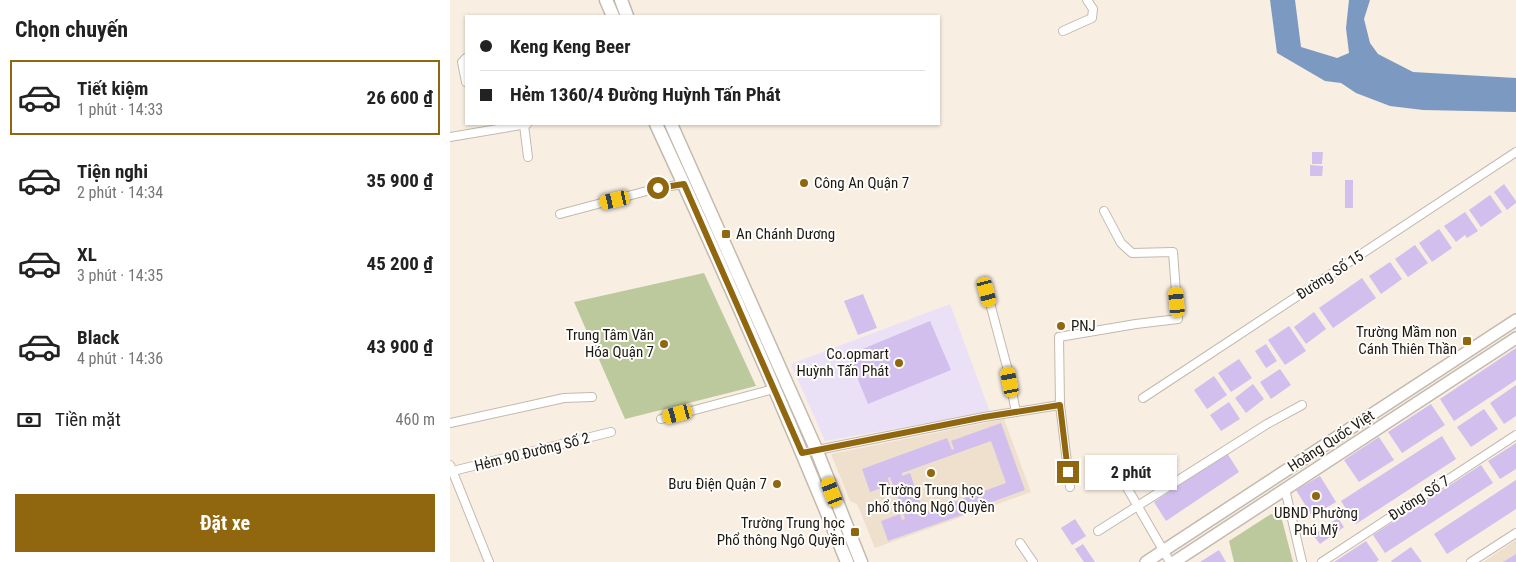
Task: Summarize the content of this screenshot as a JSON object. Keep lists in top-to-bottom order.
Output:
{
  "streets": {
    "main road": ["Hoàng Quốc Việt"],
    "street": ["Đường Số 15", "Hẻm 90 Đường Số 2", "Đường Số 7"]
  },
  "places": {
    "other": [
      "Công An Quận 7",
      "PNJ",
      "Trung Tâm Văn Hóa Quận 7",
      "Co.opmart Huỳnh Tấn Phát",
      "Trường Trung học phổ thông Ngô Quyền",
      "Bưu Điện Quận 7",
      "UBND Phường Phú Mỹ"
    ],
    "transit": ["An Chánh Dương", "Trường Mầm non Cánh Thiên Thần", "Trường Trung học Phổ thông Ngô Quyền"]
  },
  "page": {
    "heading": "Chọn chuyến",
    "banner": ["Keng Keng Beer", "Hẻm 1360/4 Đường Huỳnh Tấn Phát"],
    "list": [
      {
        "name": "Tiết kiệm",
        "note": "1 phút · 14:33",
        "value": "26 600 ₫"
      },
      {
        "name": "Tiện nghi",
        "note": "2 phút · 14:34",
        "value": "35 900 ₫"
      },
      {
        "name": "XL",
        "note": "3 phút · 14:35",
        "value": "45 200 ₫"
      },
      {
        "name": "Black",
        "note": "4 phút · 14:36",
        "value": "43 900 ₫"
      }
    ],
    "pay": ["Tiền mặt", "460 m"],
    "bubble": "2 phút",
    "buttons": "Đặt xe"
  }
}
